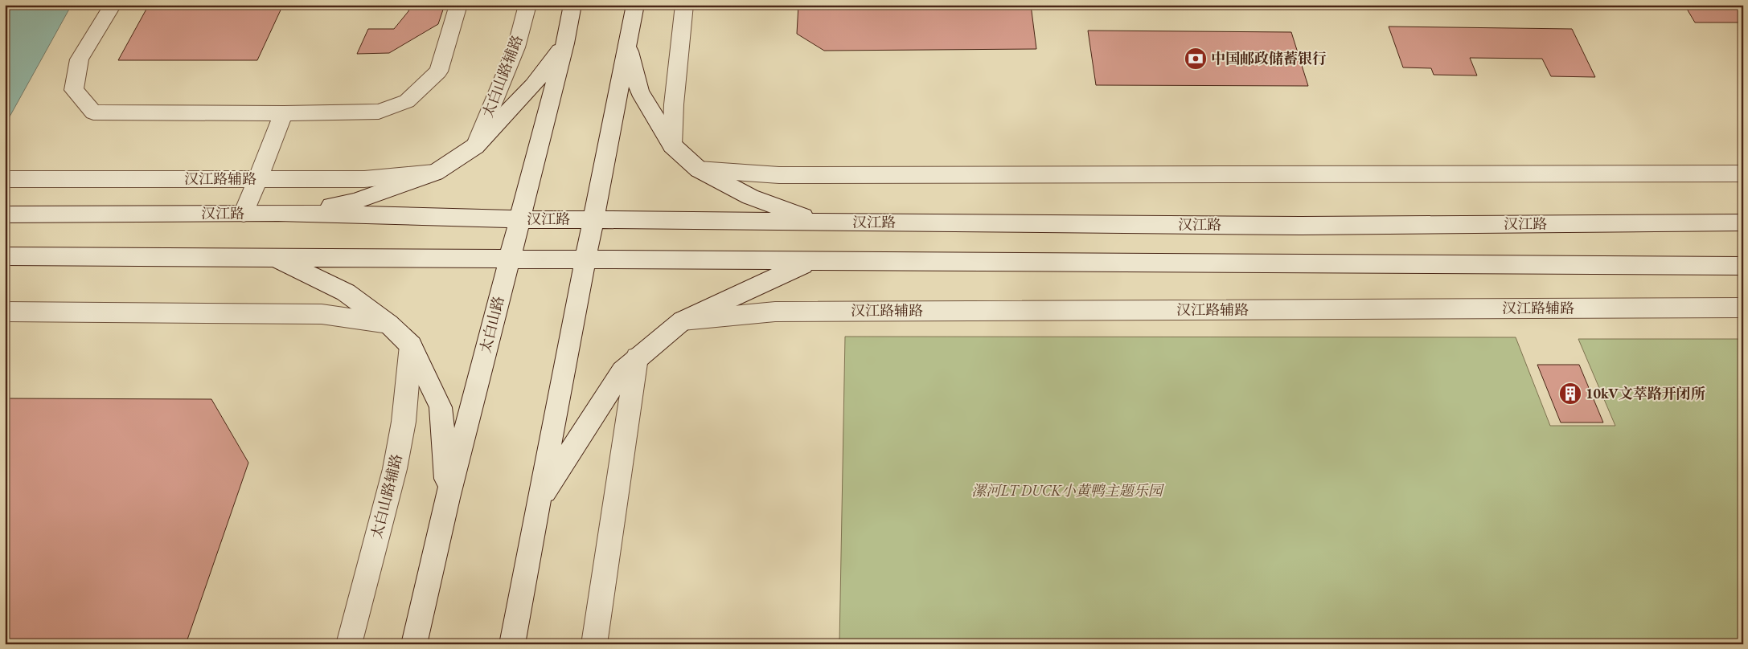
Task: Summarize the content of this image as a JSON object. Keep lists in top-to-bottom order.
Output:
{
  "streets": {
    "street": [
      "太白山路辅路",
      "汉江路辅路",
      "汉江路",
      "太白山路"
    ]
  },
  "crossings": [
    ["汉江路", "太白山路"]
  ],
  "parks": ["漯河LT DUCK小黄鸭主题乐园"],
  "places": {
    "bank": ["中国邮政储蓄银行"],
    "building": ["10kV文萃路开闭所"]
  }
}
